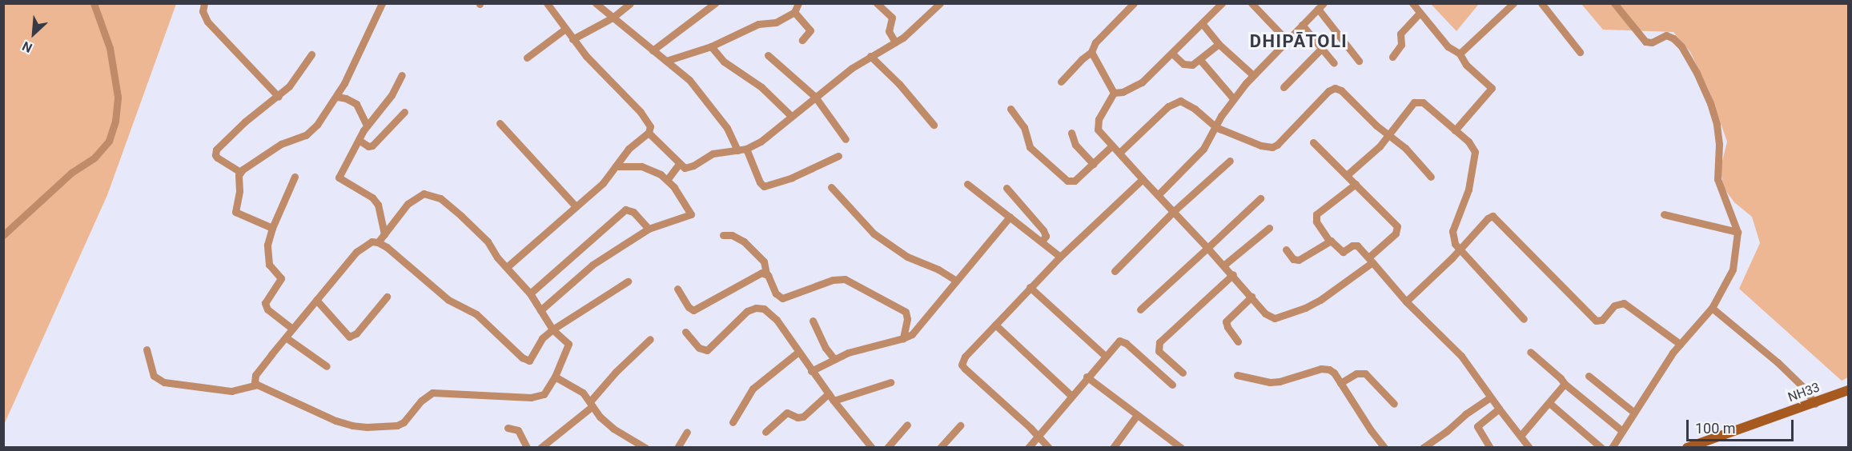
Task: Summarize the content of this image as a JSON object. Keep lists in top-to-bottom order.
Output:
{
  "streets": {
    "main road": ["NH33"]
  },
  "districts": ["DHIPĀTOLI"],
  "scale_bar": "100 m",
  "north": "bottom left"
}
